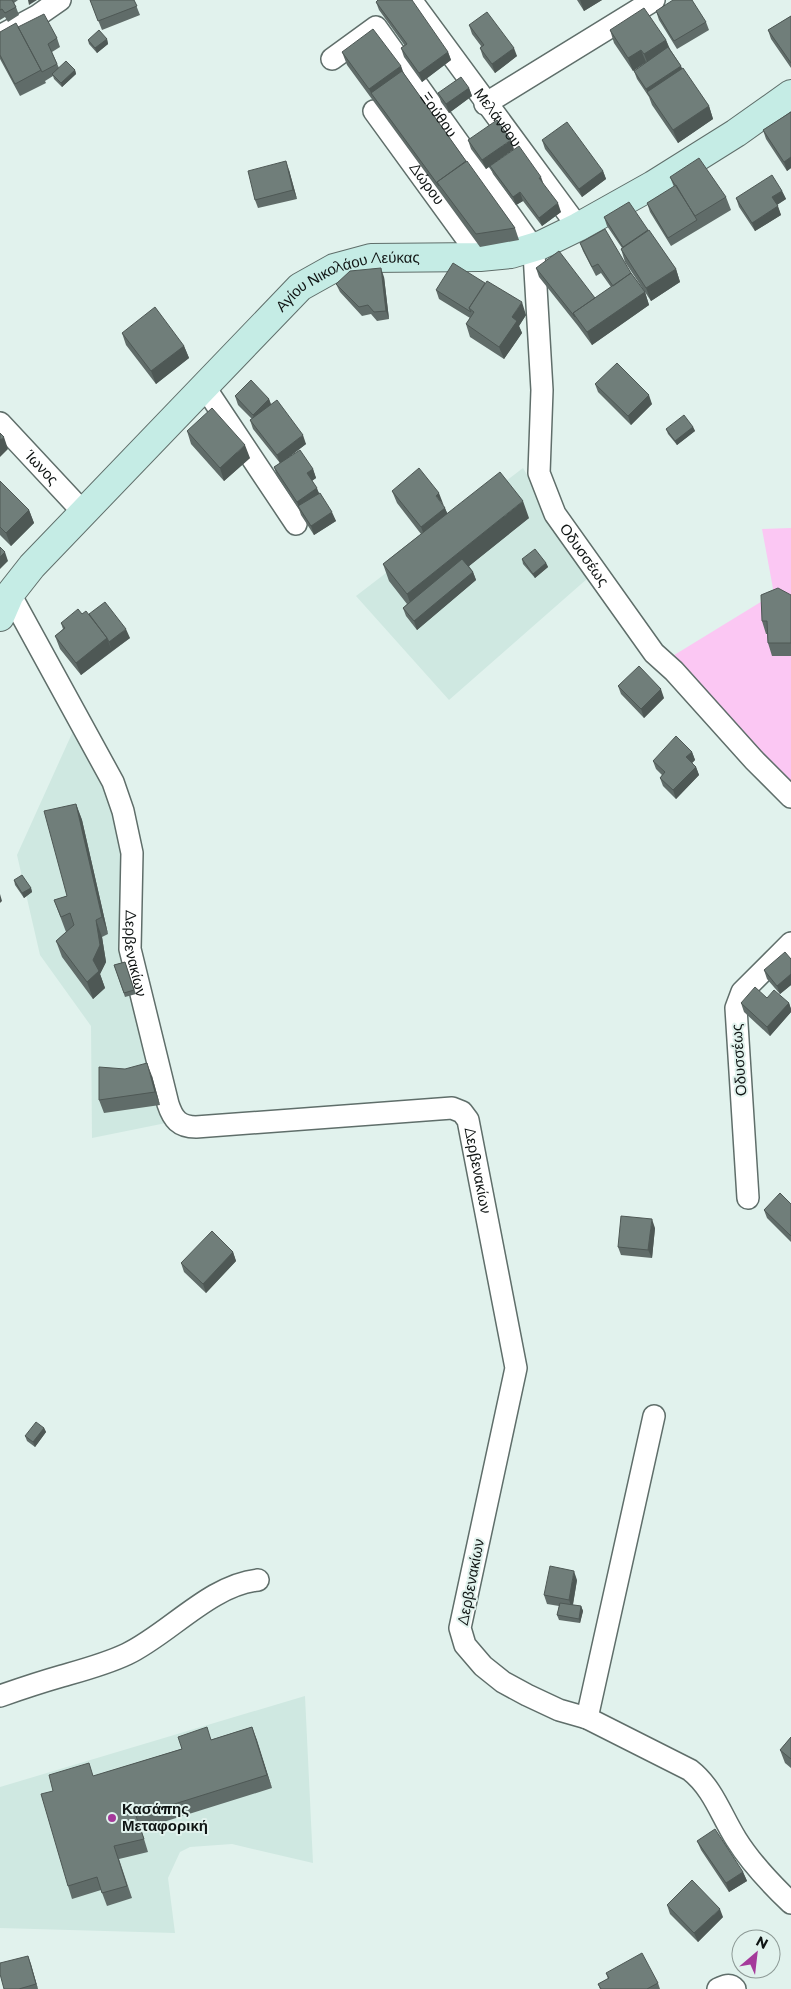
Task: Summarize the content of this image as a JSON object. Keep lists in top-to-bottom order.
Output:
{
  "streets": {
    "main road": ["Αγίου Νικολάου Λεύκας"],
    "street": [
      "Ξούθου",
      "Μελάνθου",
      "Δώρου",
      "Ίωνος",
      "Οδυσσέως",
      "Δερβενακίων"
    ]
  },
  "crossings": [
    ["Ξούθου", "Αγίου Νικολάου Λεύκας"],
    ["Ξούθου", "Οδυσσέως"],
    ["Μελάνθου", "Αγίου Νικολάου Λεύκας"],
    ["Δώρου", "Αγίου Νικολάου Λεύκας"],
    ["Αγίου Νικολάου Λεύκας", "Ίωνος"],
    ["Αγίου Νικολάου Λεύκας", "Οδυσσέως"],
    ["Αγίου Νικολάου Λεύκας", "Δερβενακίων"]
  ],
  "places": ["Κασάπης Μεταφορική"],
  "north": "top right"
}
